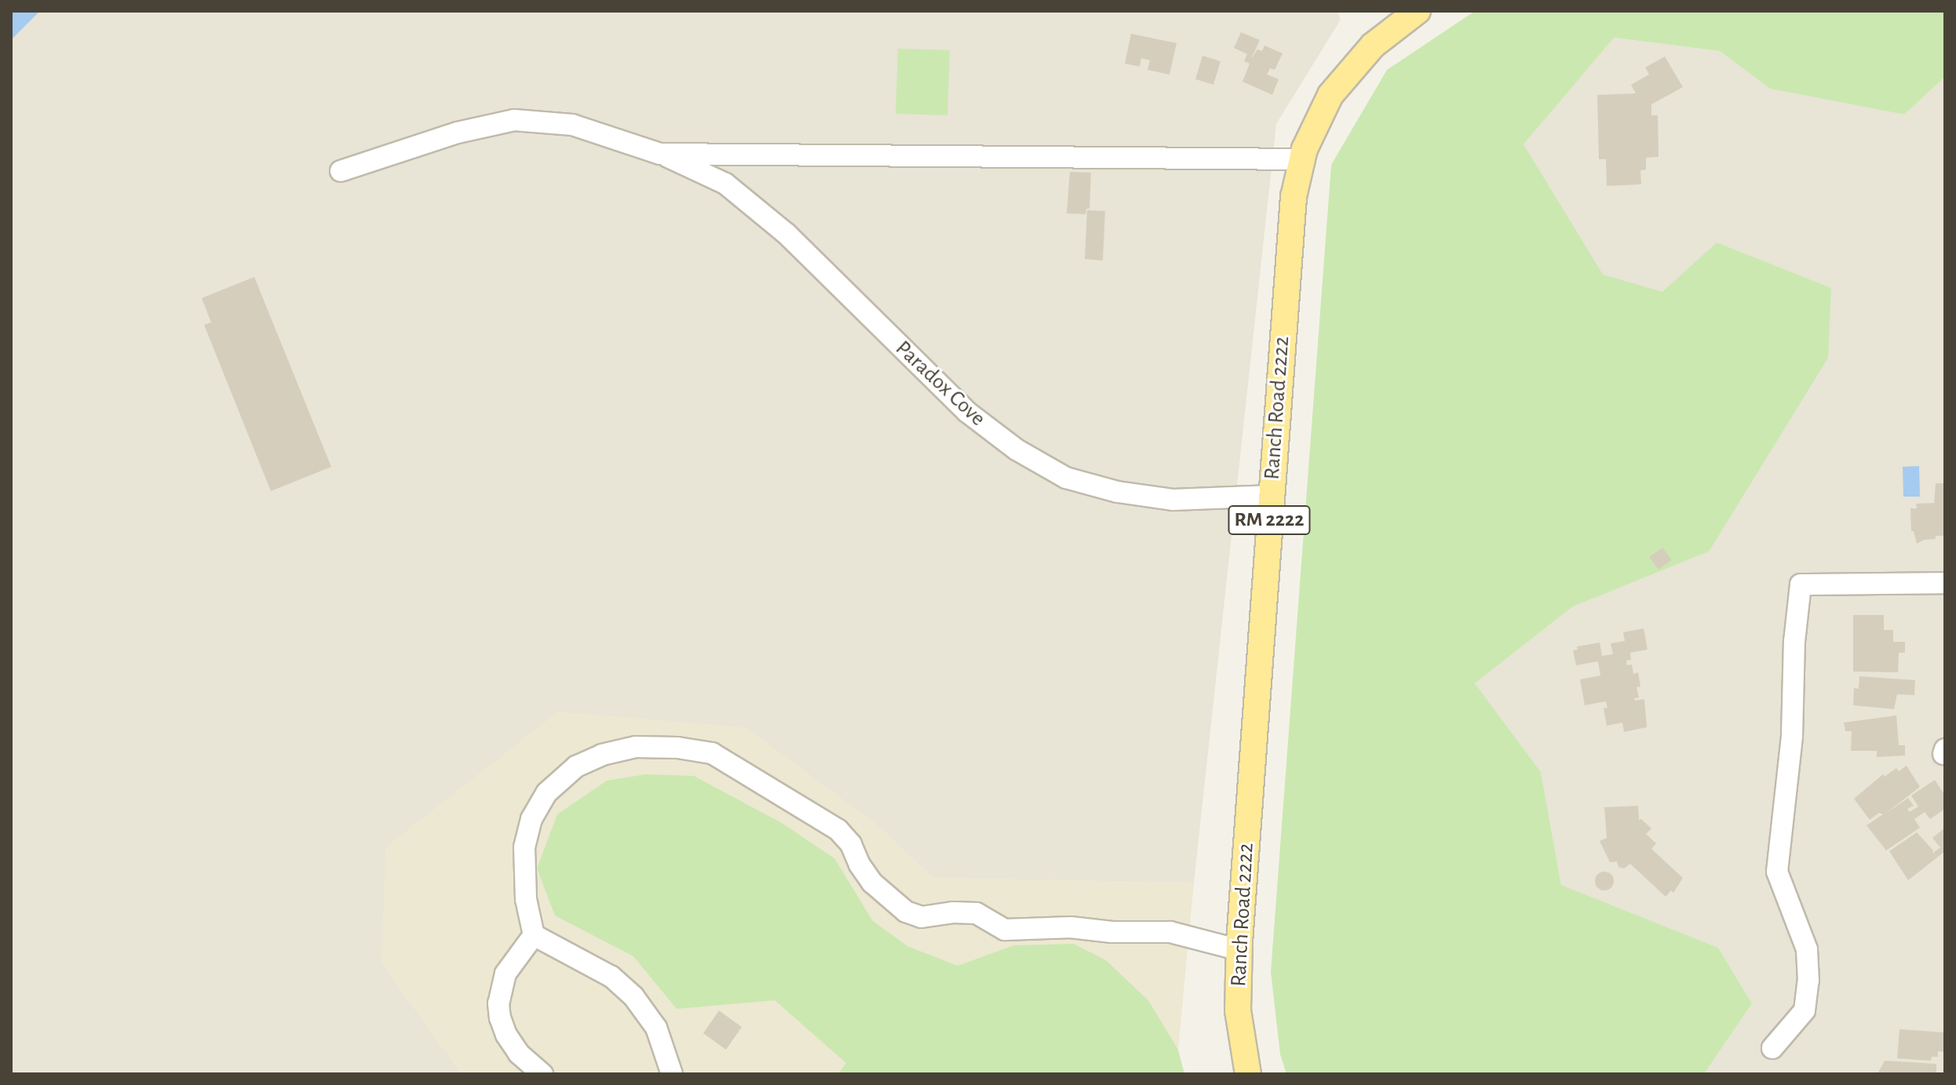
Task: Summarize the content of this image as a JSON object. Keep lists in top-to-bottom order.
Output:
{
  "streets": {
    "main road": ["Ranch Road 2222", "RM 2222"],
    "street": ["Paradox Cove"]
  },
  "crossings": [
    ["Paradox Cove", "Ranch Road 2222"]
  ]
}
